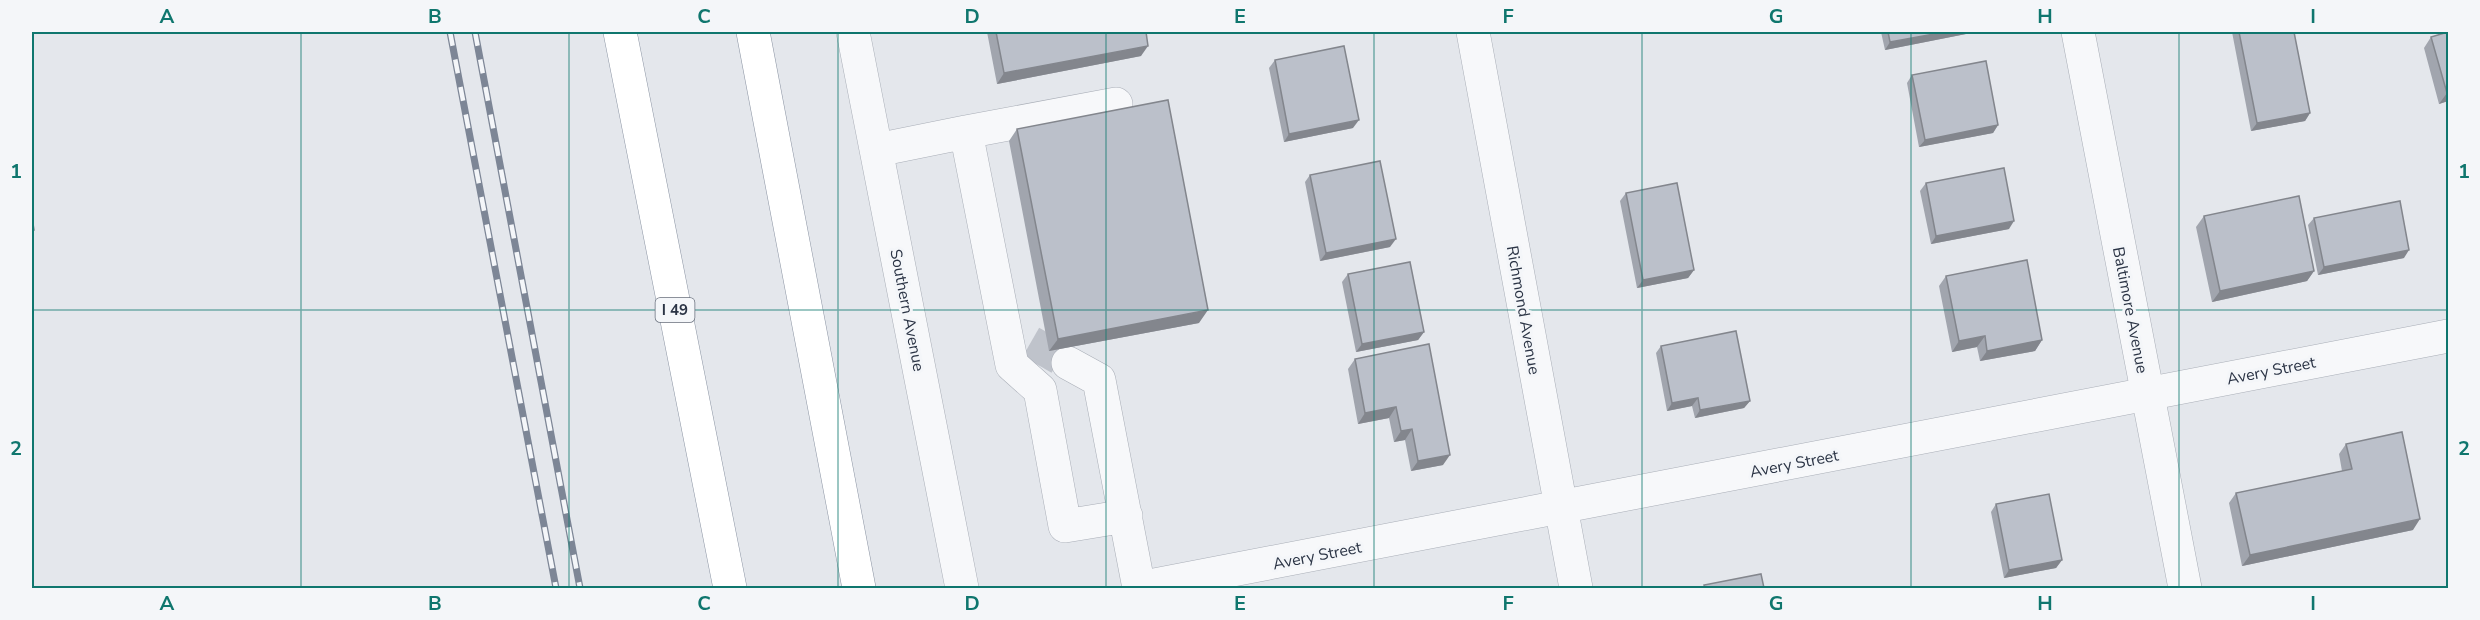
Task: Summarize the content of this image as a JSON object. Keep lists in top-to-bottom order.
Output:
{
  "streets": {
    "highway": ["I 49"],
    "street": [
      "Southern Avenue",
      "Richmond Avenue",
      "Baltimore Avenue",
      "Avery Street"
    ]
  },
  "crossings": [
    ["Richmond Avenue", "Avery Street"],
    ["Baltimore Avenue", "Avery Street"]
  ],
  "grid": {
    "columns": [
      "A",
      "B",
      "C",
      "D",
      "E",
      "F",
      "G",
      "H",
      "I"
    ],
    "rows": ["1", "2"]
  }
}
